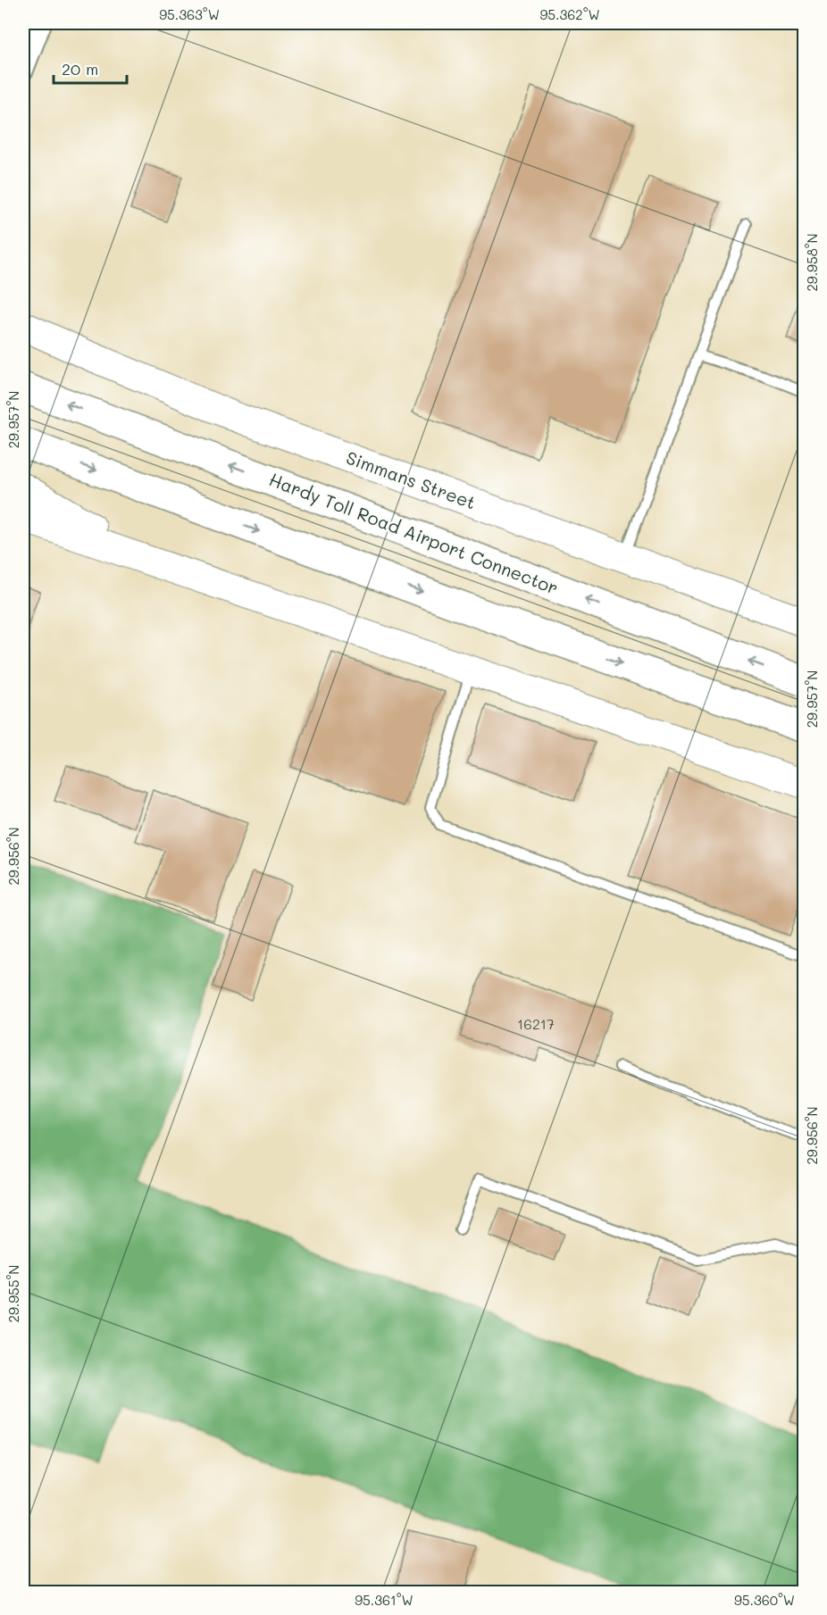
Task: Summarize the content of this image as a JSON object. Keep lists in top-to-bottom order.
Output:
{
  "streets": {
    "highway": ["Hardy Toll Road Airport Connector"],
    "main road": ["Simmans Street"]
  },
  "house_numbers": ["16217"],
  "scale_bar": "20 m",
  "coordinates": [
    "95.363°W",
    "95.362°W",
    "29.958°N",
    "29.957°N",
    "29.956°N",
    "29.955°N",
    "95.361°W",
    "95.360°W"
  ]
}
